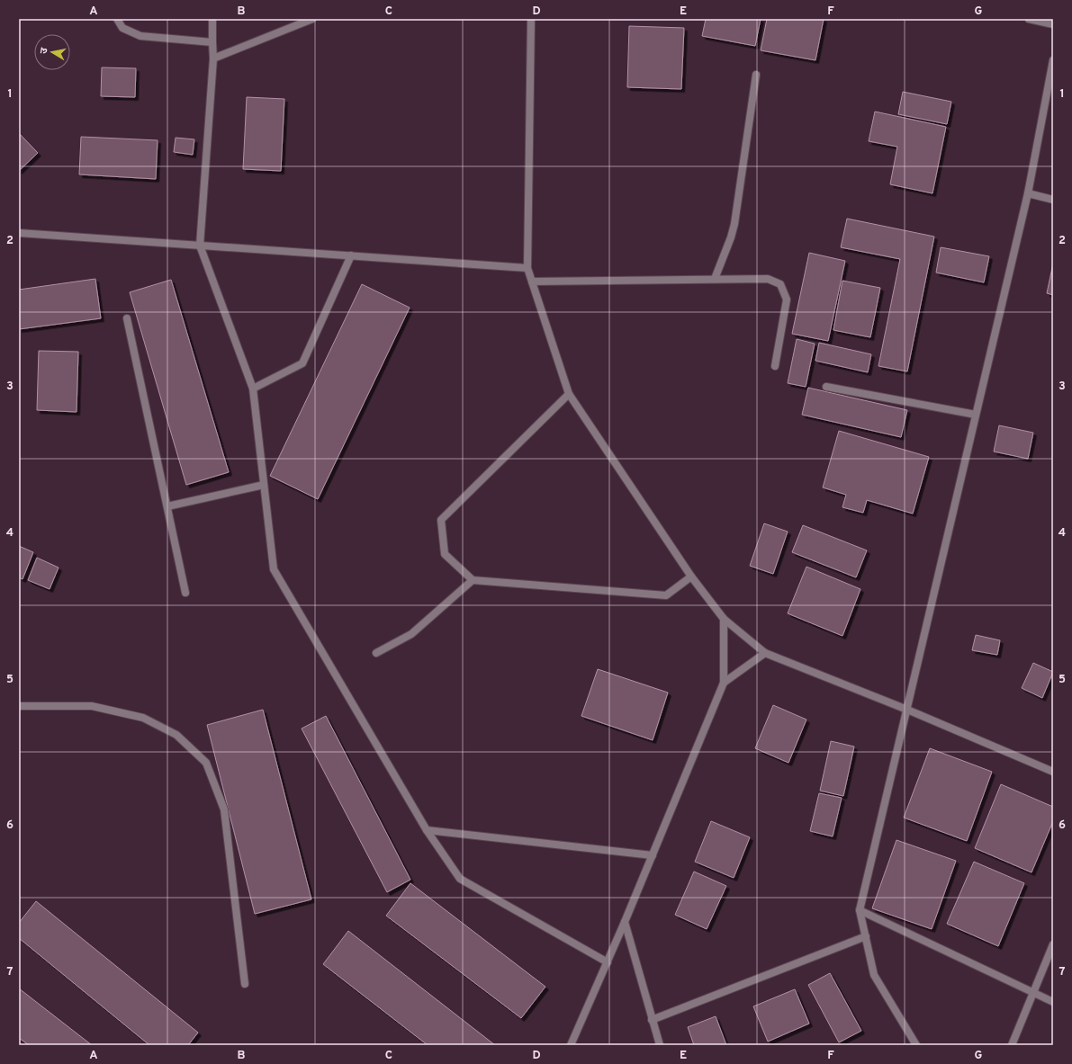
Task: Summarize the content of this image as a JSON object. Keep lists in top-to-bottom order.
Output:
{
  "north": "left",
  "grid": {
    "columns": [
      "A",
      "B",
      "C",
      "D",
      "E",
      "F",
      "G"
    ],
    "rows": [
      "1",
      "2",
      "3",
      "4",
      "5",
      "6",
      "7"
    ]
  }
}
